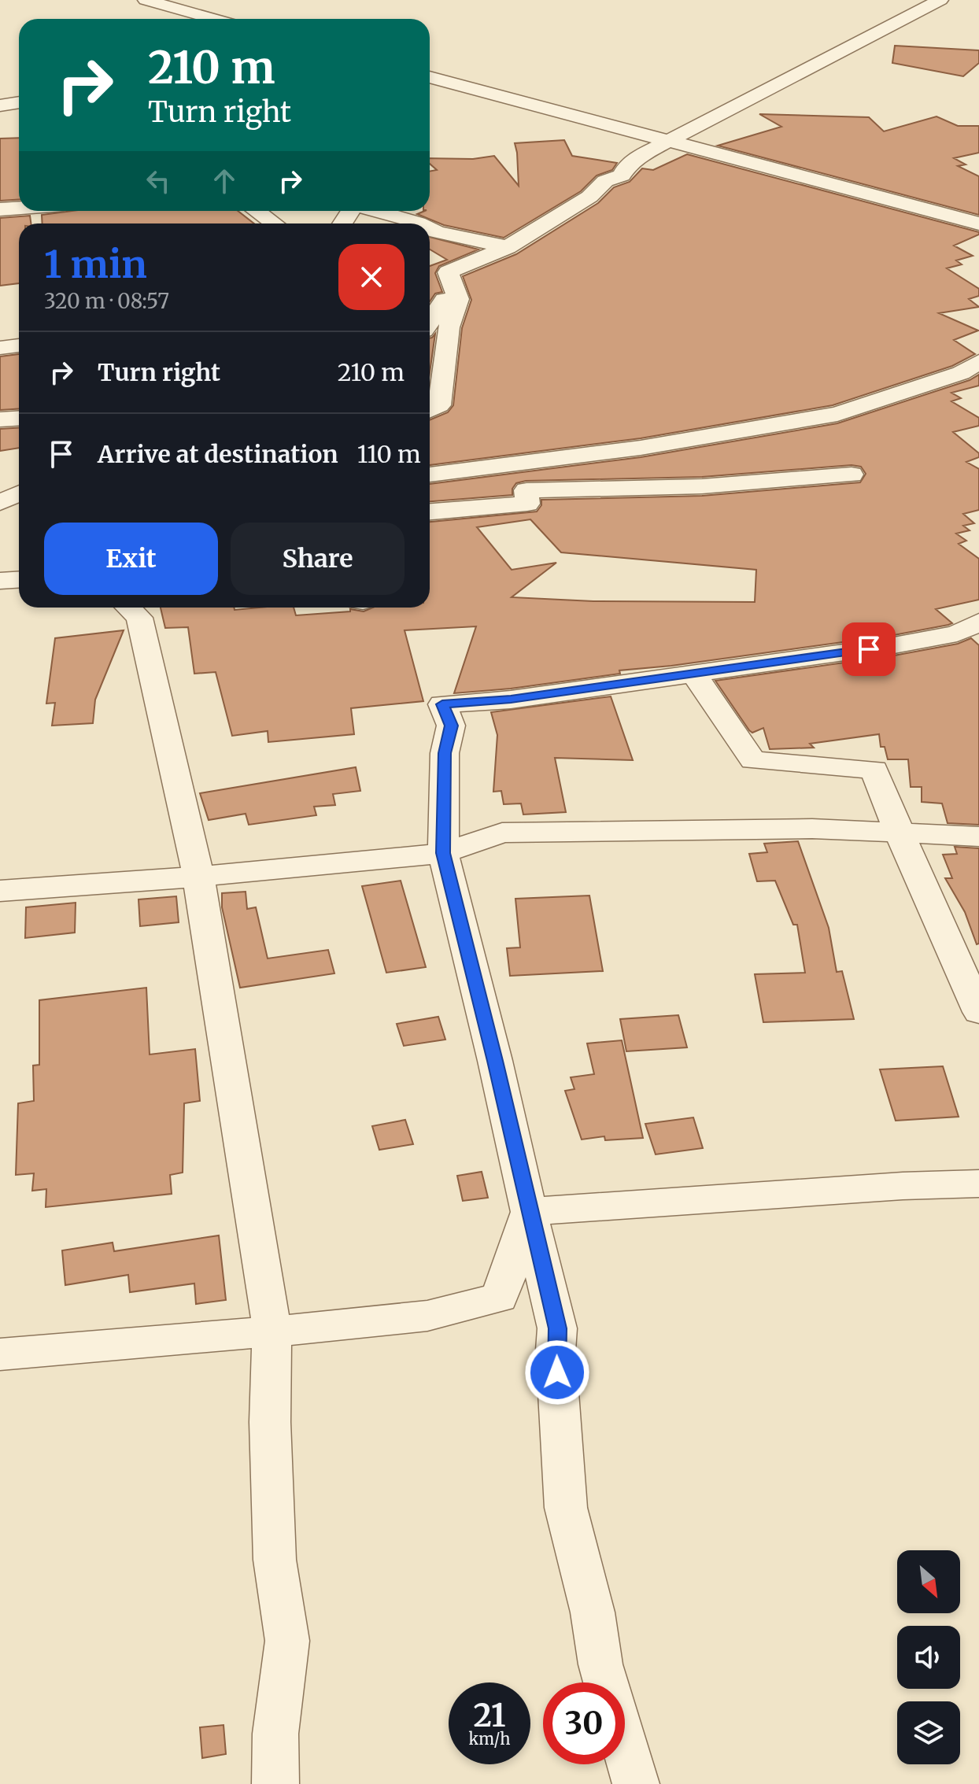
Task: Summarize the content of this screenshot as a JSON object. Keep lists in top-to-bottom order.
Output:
{
  "north": "bottom right",
  "page": {
    "turn": ["210 m", "Turn right"],
    "heading": ["1 min", "320 m · 08:57"],
    "list": [
      {
        "name": "Turn right",
        "value": "210 m"
      },
      {
        "name": "Arrive at destination",
        "value": "110 m"
      }
    ],
    "buttons": ["Exit", "Share"],
    "speed": "21 km/h",
    "limit": "30"
  }
}
